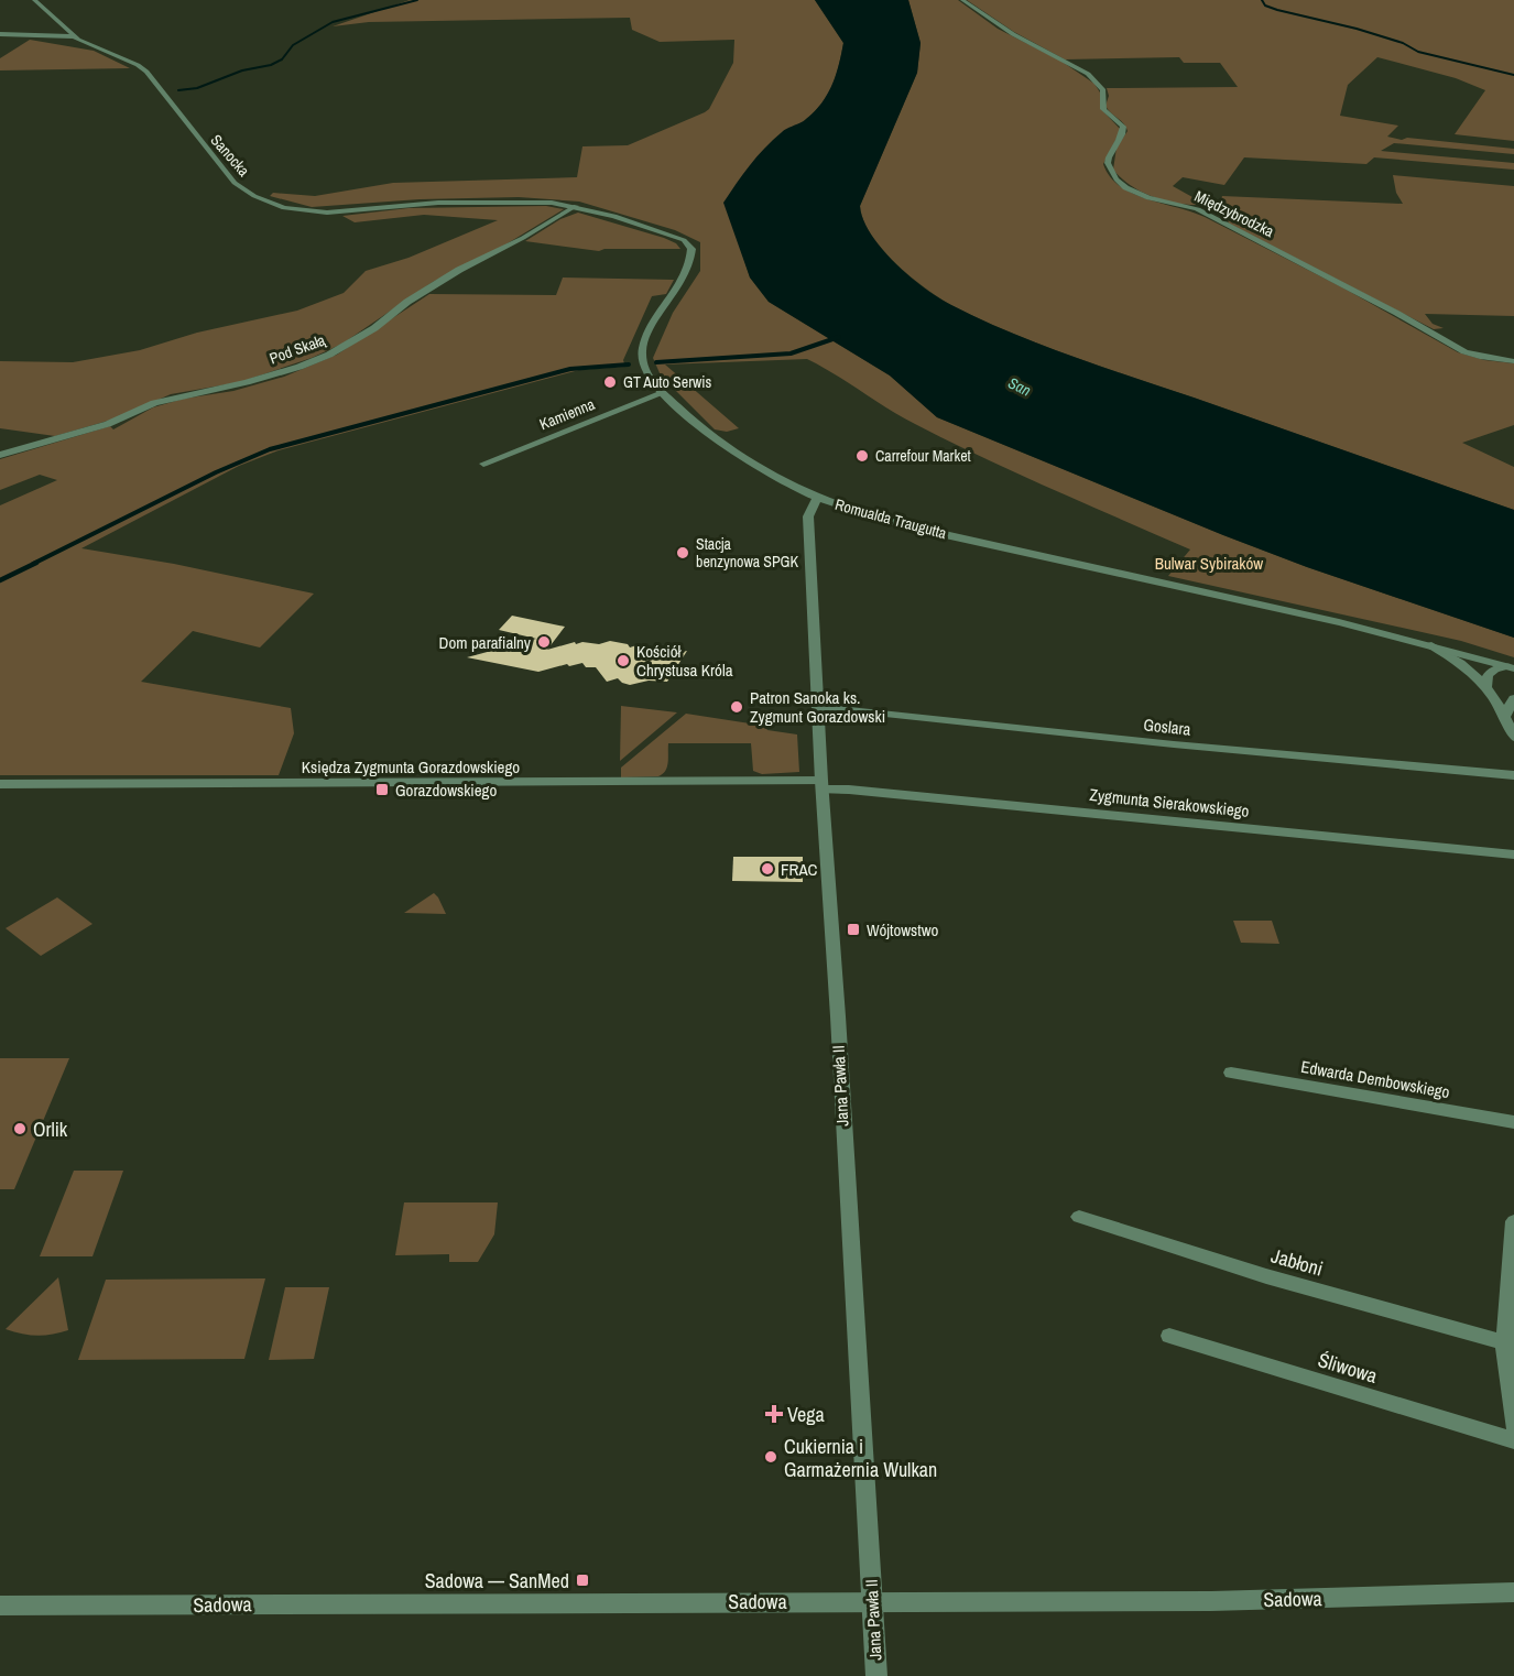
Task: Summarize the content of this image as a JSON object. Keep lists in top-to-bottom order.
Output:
{
  "streets": {
    "street": [
      "Sanocka",
      "Międzybrodzka",
      "Pod Skałą",
      "Kamienna",
      "Romualda Traugutta",
      "Goslara",
      "Księdza Zygmunta Gorazdowskiego",
      "Zygmunta Sierakowskiego",
      "Edwarda Dembowskiego",
      "Jana Pawła II",
      "Jabłoni",
      "Śliwowa",
      "Sadowa"
    ]
  },
  "crossings": [
    ["Sanocka", "Pod Skałą"],
    ["Sanocka", "Romualda Traugutta"],
    ["Pod Skałą", "Romualda Traugutta"],
    ["Kamienna", "Romualda Traugutta"],
    ["Romualda Traugutta", "Jana Pawła II"],
    ["Goslara", "Jana Pawła II"],
    ["Księdza Zygmunta Gorazdowskiego", "Zygmunta Sierakowskiego"],
    ["Księdza Zygmunta Gorazdowskiego", "Jana Pawła II"],
    ["Zygmunta Sierakowskiego", "Jana Pawła II"],
    ["Jana Pawła II", "Sadowa"]
  ],
  "water": ["San"],
  "parks": ["Bulwar Sybiraków"],
  "places": {
    "other": [
      "GT Auto Serwis",
      "Carrefour Market",
      "Stacja benzynowa SPGK",
      "Dom parafialny",
      "Kościół Chrystusa Króla",
      "Patron Sanoka ks. Zygmunt Gorazdowski",
      "FRAC",
      "Orlik",
      "Cukiernia i Garmażernia Wulkan"
    ],
    "transit": ["Gorazdowskiego", "Wójtowstwo", "Sadowa — SanMed"],
    "health": ["Vega"]
  }
}
